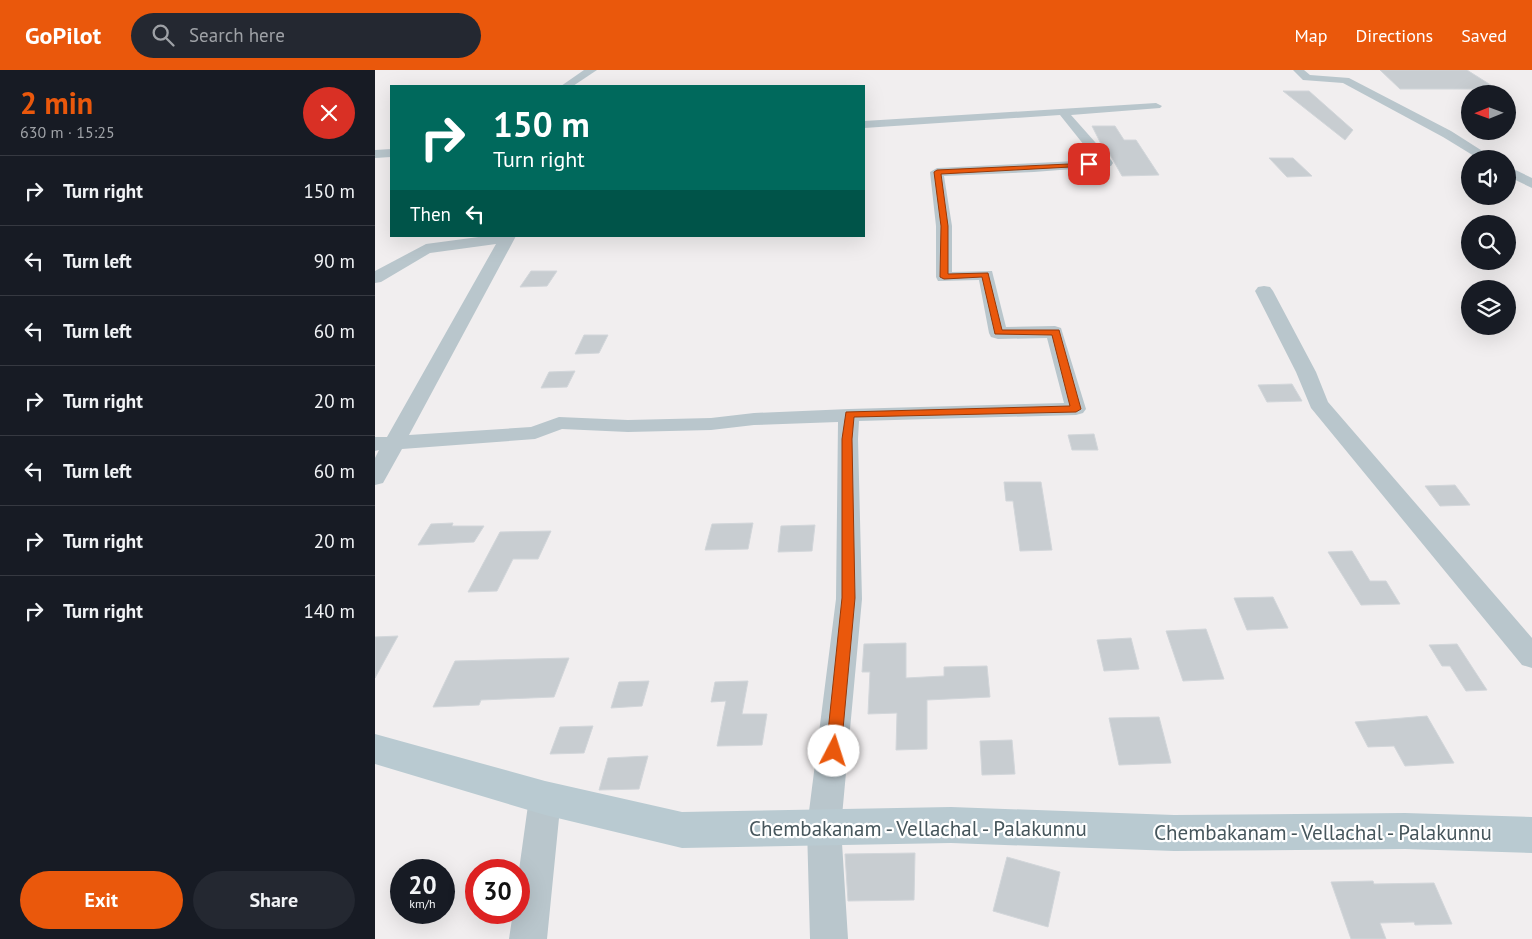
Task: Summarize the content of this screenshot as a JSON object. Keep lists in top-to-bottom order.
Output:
{
  "streets": {
    "main road": ["Chembakanam - Vellachal - Palakunnu"]
  },
  "north": "left",
  "page": {
    "header": "GoPilot",
    "search": "Search here",
    "nav": ["Map", "Directions", "Saved"],
    "heading": ["2 min", "630 m · 15:25"],
    "turn": ["150 m", "Turn right"],
    "list": [
      {
        "name": "Turn right",
        "value": "150 m"
      },
      {
        "name": "Turn left",
        "value": "90 m"
      },
      {
        "name": "Turn left",
        "value": "60 m"
      },
      {
        "name": "Turn right",
        "value": "20 m"
      },
      {
        "name": "Turn left",
        "value": "60 m"
      },
      {
        "name": "Turn right",
        "value": "20 m"
      },
      {
        "name": "Turn right",
        "value": "140 m"
      }
    ],
    "then": "Then",
    "speed": "20 km/h",
    "limit": "30",
    "buttons": ["Exit", "Share"]
  }
}
